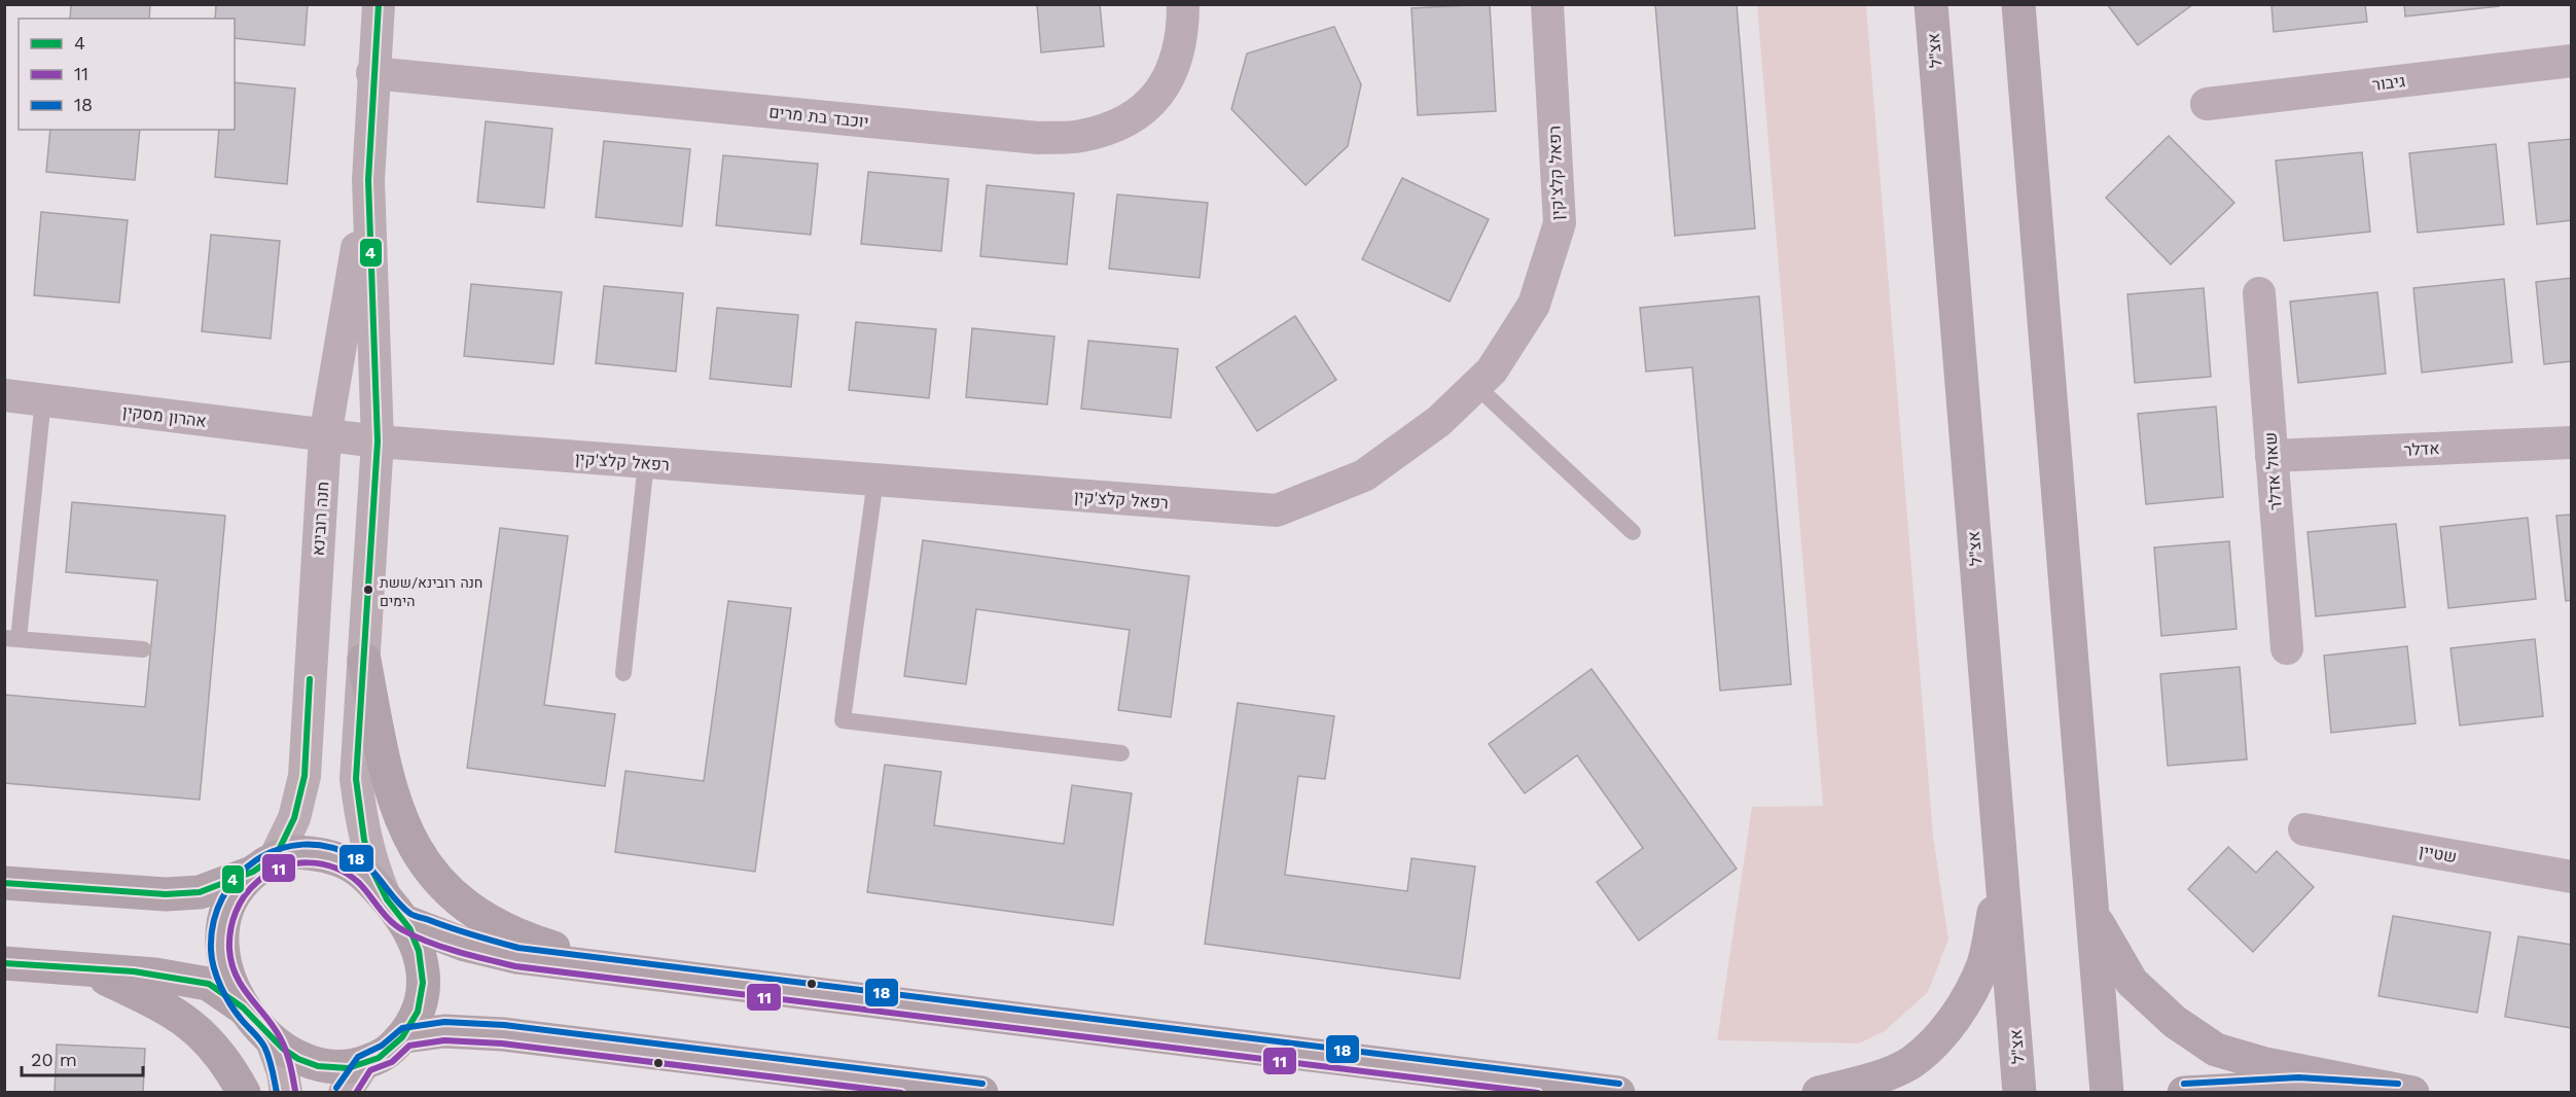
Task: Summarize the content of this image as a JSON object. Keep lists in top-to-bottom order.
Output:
{
  "streets": {
    "main road": ["אצ\"ל"],
    "street": [
      "גיבור",
      "יוכבד בת מרים",
      "רפאל קלצ'קין",
      "אהרון מסקין",
      "אדלר",
      "שאול אדלר",
      "חנה רובינא",
      "שטיין"
    ]
  },
  "crossings": [
    ["יוכבד בת מרים", "חנה רובינא"],
    ["רפאל קלצ'קין", "אהרון מסקין"],
    ["רפאל קלצ'קין", "חנה רובינא"],
    ["אהרון מסקין", "חנה רובינא"],
    ["אדלר", "שאול אדלר"]
  ],
  "places": ["חנה רובינא/ששת הימים"],
  "lines": ["transit line 4", "transit line 18", "transit line 11"],
  "legend": ["4", "11", "18"],
  "scale_bar": "20 m"
}
